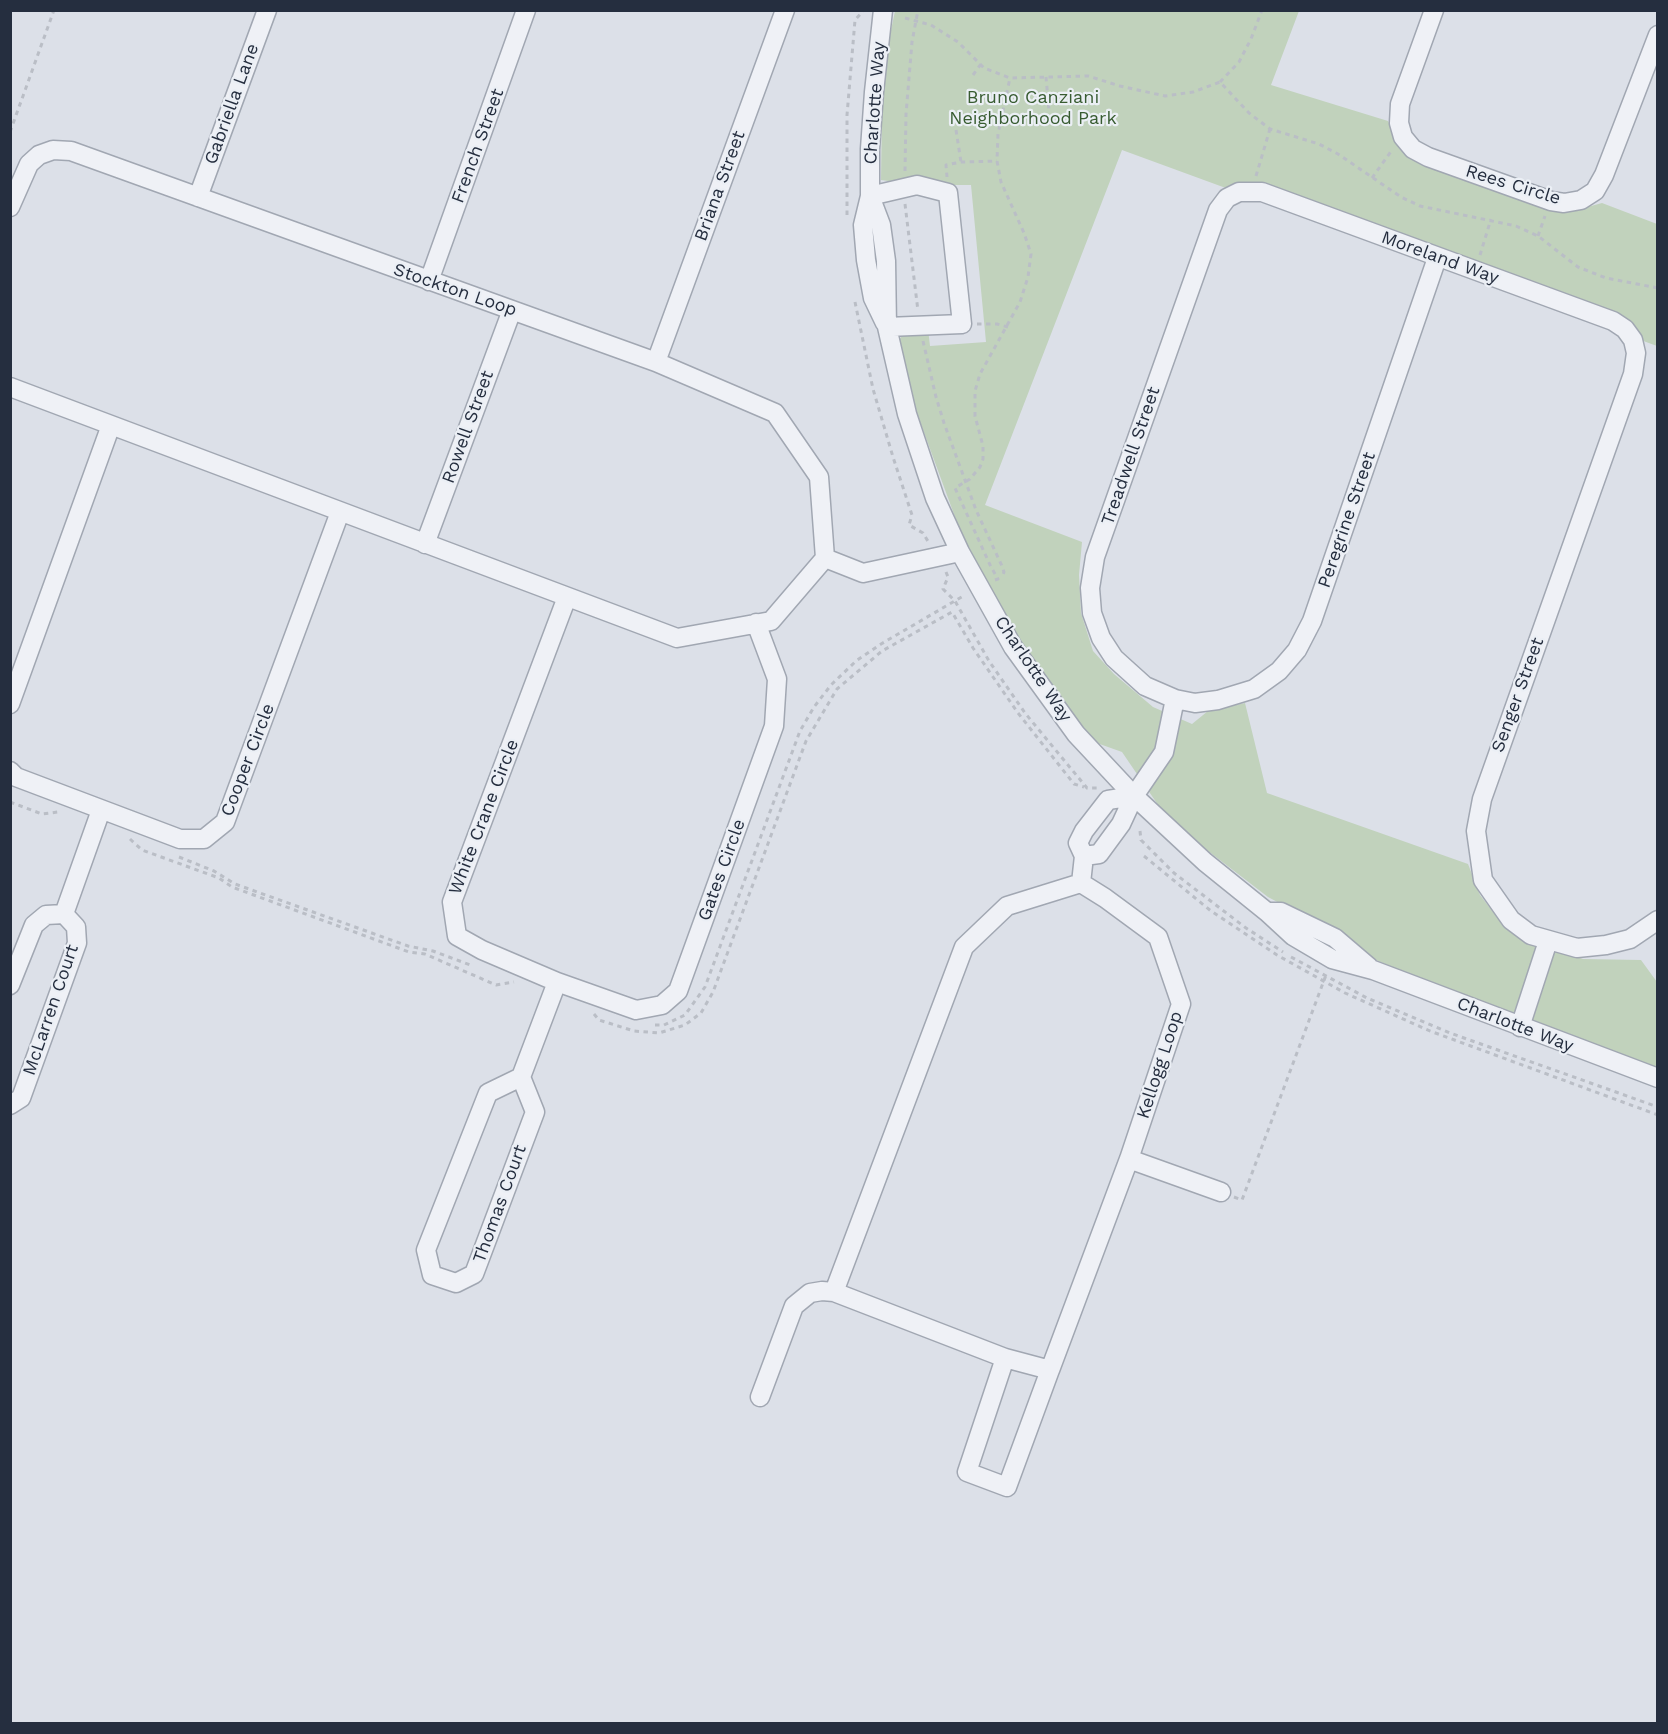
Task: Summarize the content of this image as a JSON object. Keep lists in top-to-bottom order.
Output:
{
  "streets": {
    "street": [
      "Charlotte Way",
      "Gabriella Lane",
      "French Street",
      "Rees Circle",
      "Briana Street",
      "Moreland Way",
      "Stockton Loop",
      "Rowell Street",
      "Treadwell Street",
      "Peregrine Street",
      "Senger Street",
      "Cooper Circle",
      "White Crane Circle",
      "Gates Circle",
      "McLarren Court",
      "Kellogg Loop",
      "Thomas Court"
    ]
  },
  "crossings": [
    ["Gabriella Lane", "Stockton Loop"],
    ["French Street", "Stockton Loop"],
    ["Briana Street", "Stockton Loop"],
    ["Moreland Way", "Treadwell Street"],
    ["Moreland Way", "Peregrine Street"],
    ["Moreland Way", "Senger Street"],
    ["Stockton Loop", "Rowell Street"],
    ["Treadwell Street", "Peregrine Street"],
    ["White Crane Circle", "Gates Circle"]
  ],
  "parks": ["Bruno Canziani Neighborhood Park"]
}
